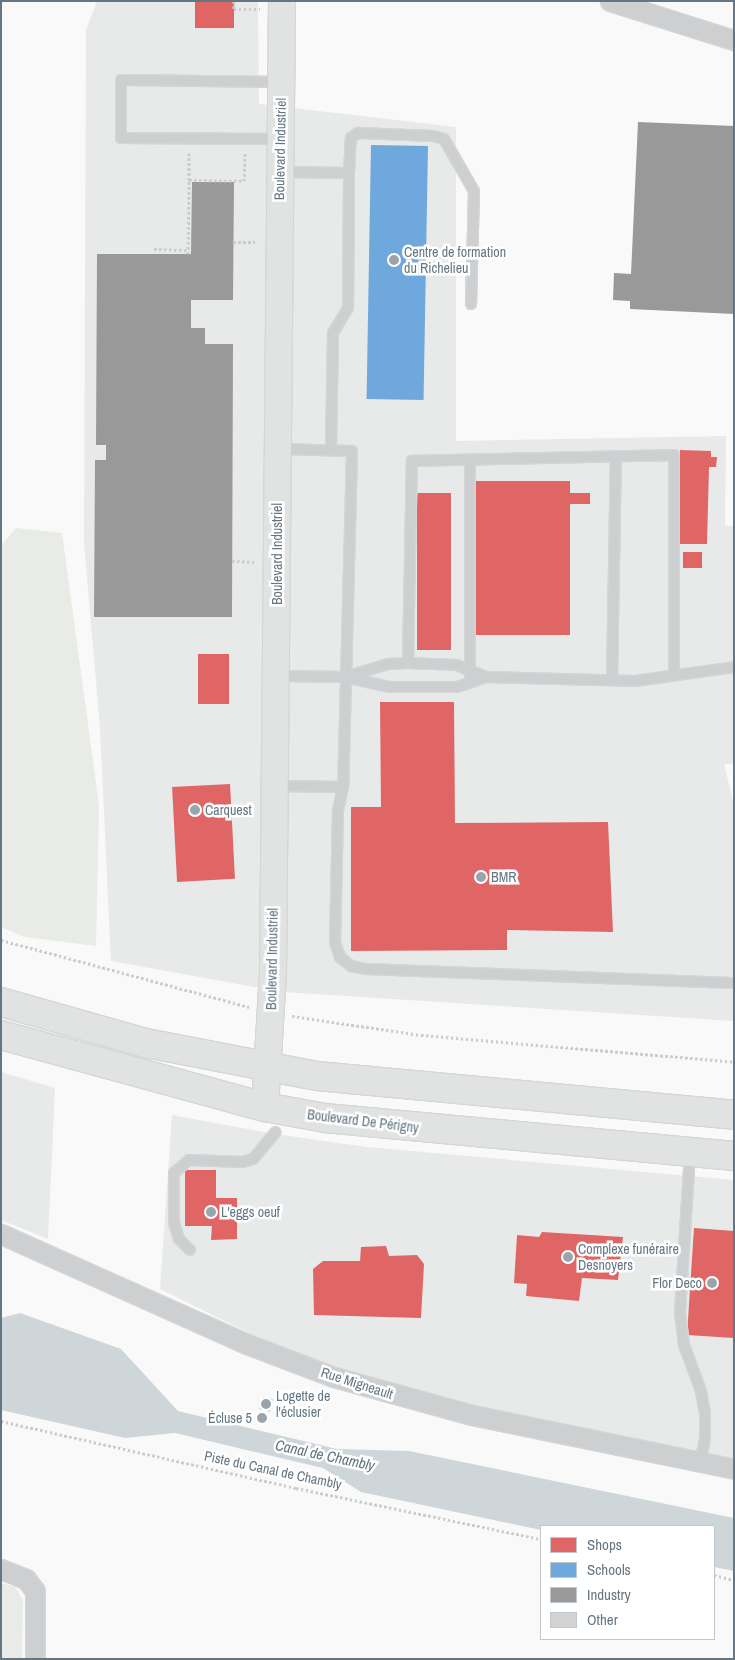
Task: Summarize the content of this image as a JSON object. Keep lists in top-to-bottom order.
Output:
{
  "streets": {
    "main road": ["Boulevard De Périgny"],
    "street": ["Boulevard Industriel", "Rue Migneault"],
    "path": ["Piste du Canal de Chambly"]
  },
  "crossings": [
    ["Boulevard Industriel", "Boulevard De Périgny"]
  ],
  "water": ["Canal de Chambly"],
  "places": [
    "Centre de formation du Richelieu",
    "Carquest",
    "BMR",
    "L'eggs oeuf",
    "Complexe funéraire Desnoyers",
    "Flor Deco",
    "Logette de l'éclusier",
    "Écluse 5"
  ],
  "legend": [
    "Shops",
    "Schools",
    "Industry",
    "Other"
  ]
}
